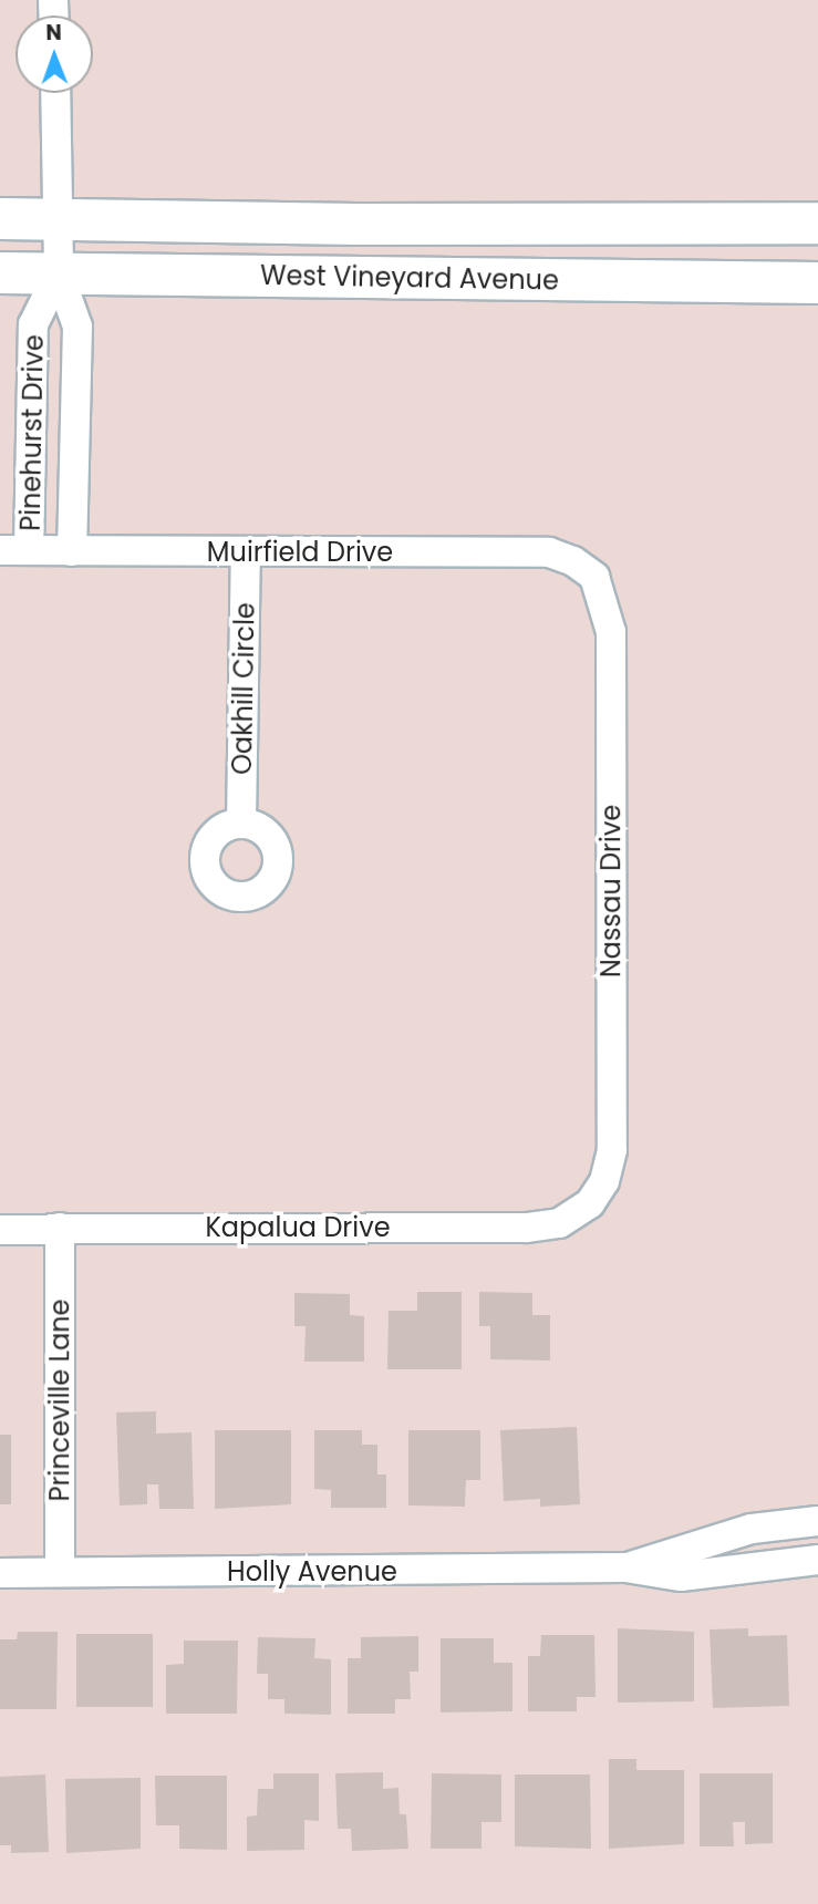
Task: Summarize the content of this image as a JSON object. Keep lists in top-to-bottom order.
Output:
{
  "streets": {
    "main road": ["West Vineyard Avenue"],
    "street": [
      "Pinehurst Drive",
      "Muirfield Drive",
      "Oakhill Circle",
      "Nassau Drive",
      "Kapalua Drive",
      "Princeville Lane",
      "Holly Avenue"
    ]
  },
  "crossings": [
    ["West Vineyard Avenue", "Pinehurst Drive"],
    ["Pinehurst Drive", "Muirfield Drive"],
    ["Muirfield Drive", "Oakhill Circle"],
    ["Muirfield Drive", "Nassau Drive"],
    ["Nassau Drive", "Kapalua Drive"],
    ["Kapalua Drive", "Princeville Lane"],
    ["Princeville Lane", "Holly Avenue"]
  ],
  "north": "top"
}
